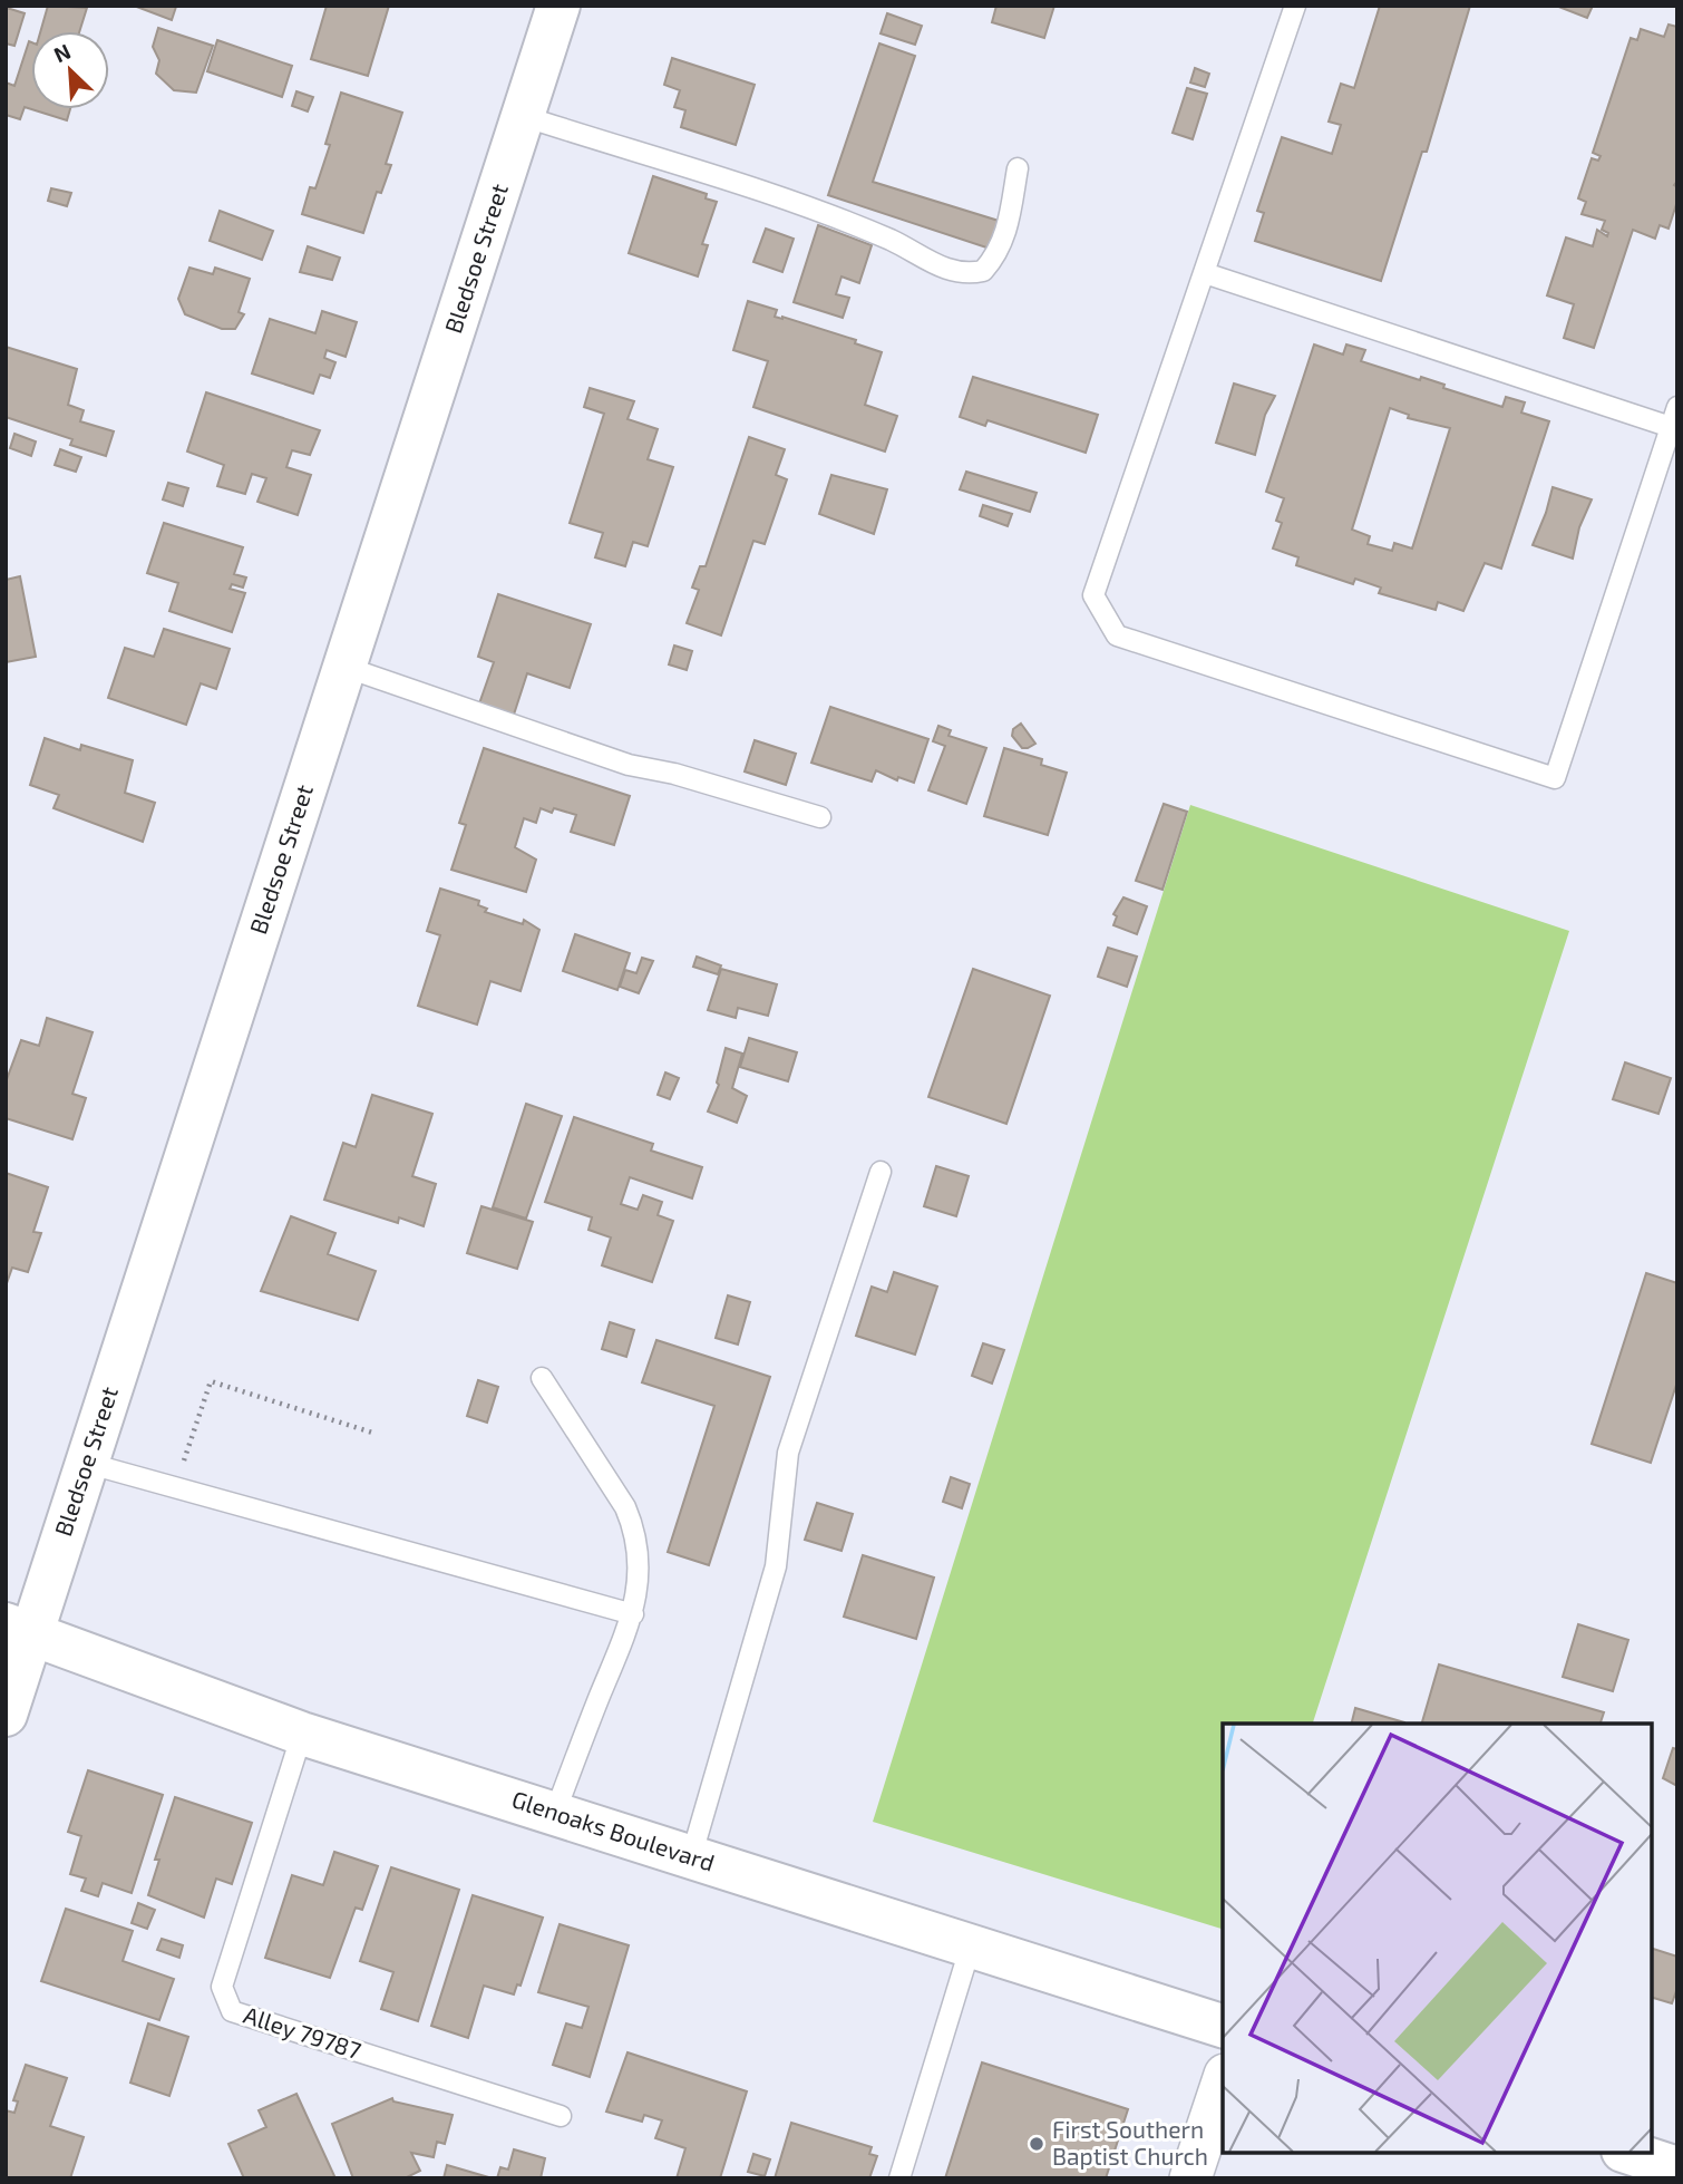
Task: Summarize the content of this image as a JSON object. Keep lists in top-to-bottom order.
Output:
{
  "streets": {
    "street": ["Bledsoe Street", "Glenoaks Boulevard"],
    "lane": ["Alley 79787"]
  },
  "crossings": [
    ["Bledsoe Street", "Glenoaks Boulevard"],
    ["Glenoaks Boulevard", "Alley 79787"]
  ],
  "places": ["First Southern Baptist Church"],
  "north": "top left"
}
